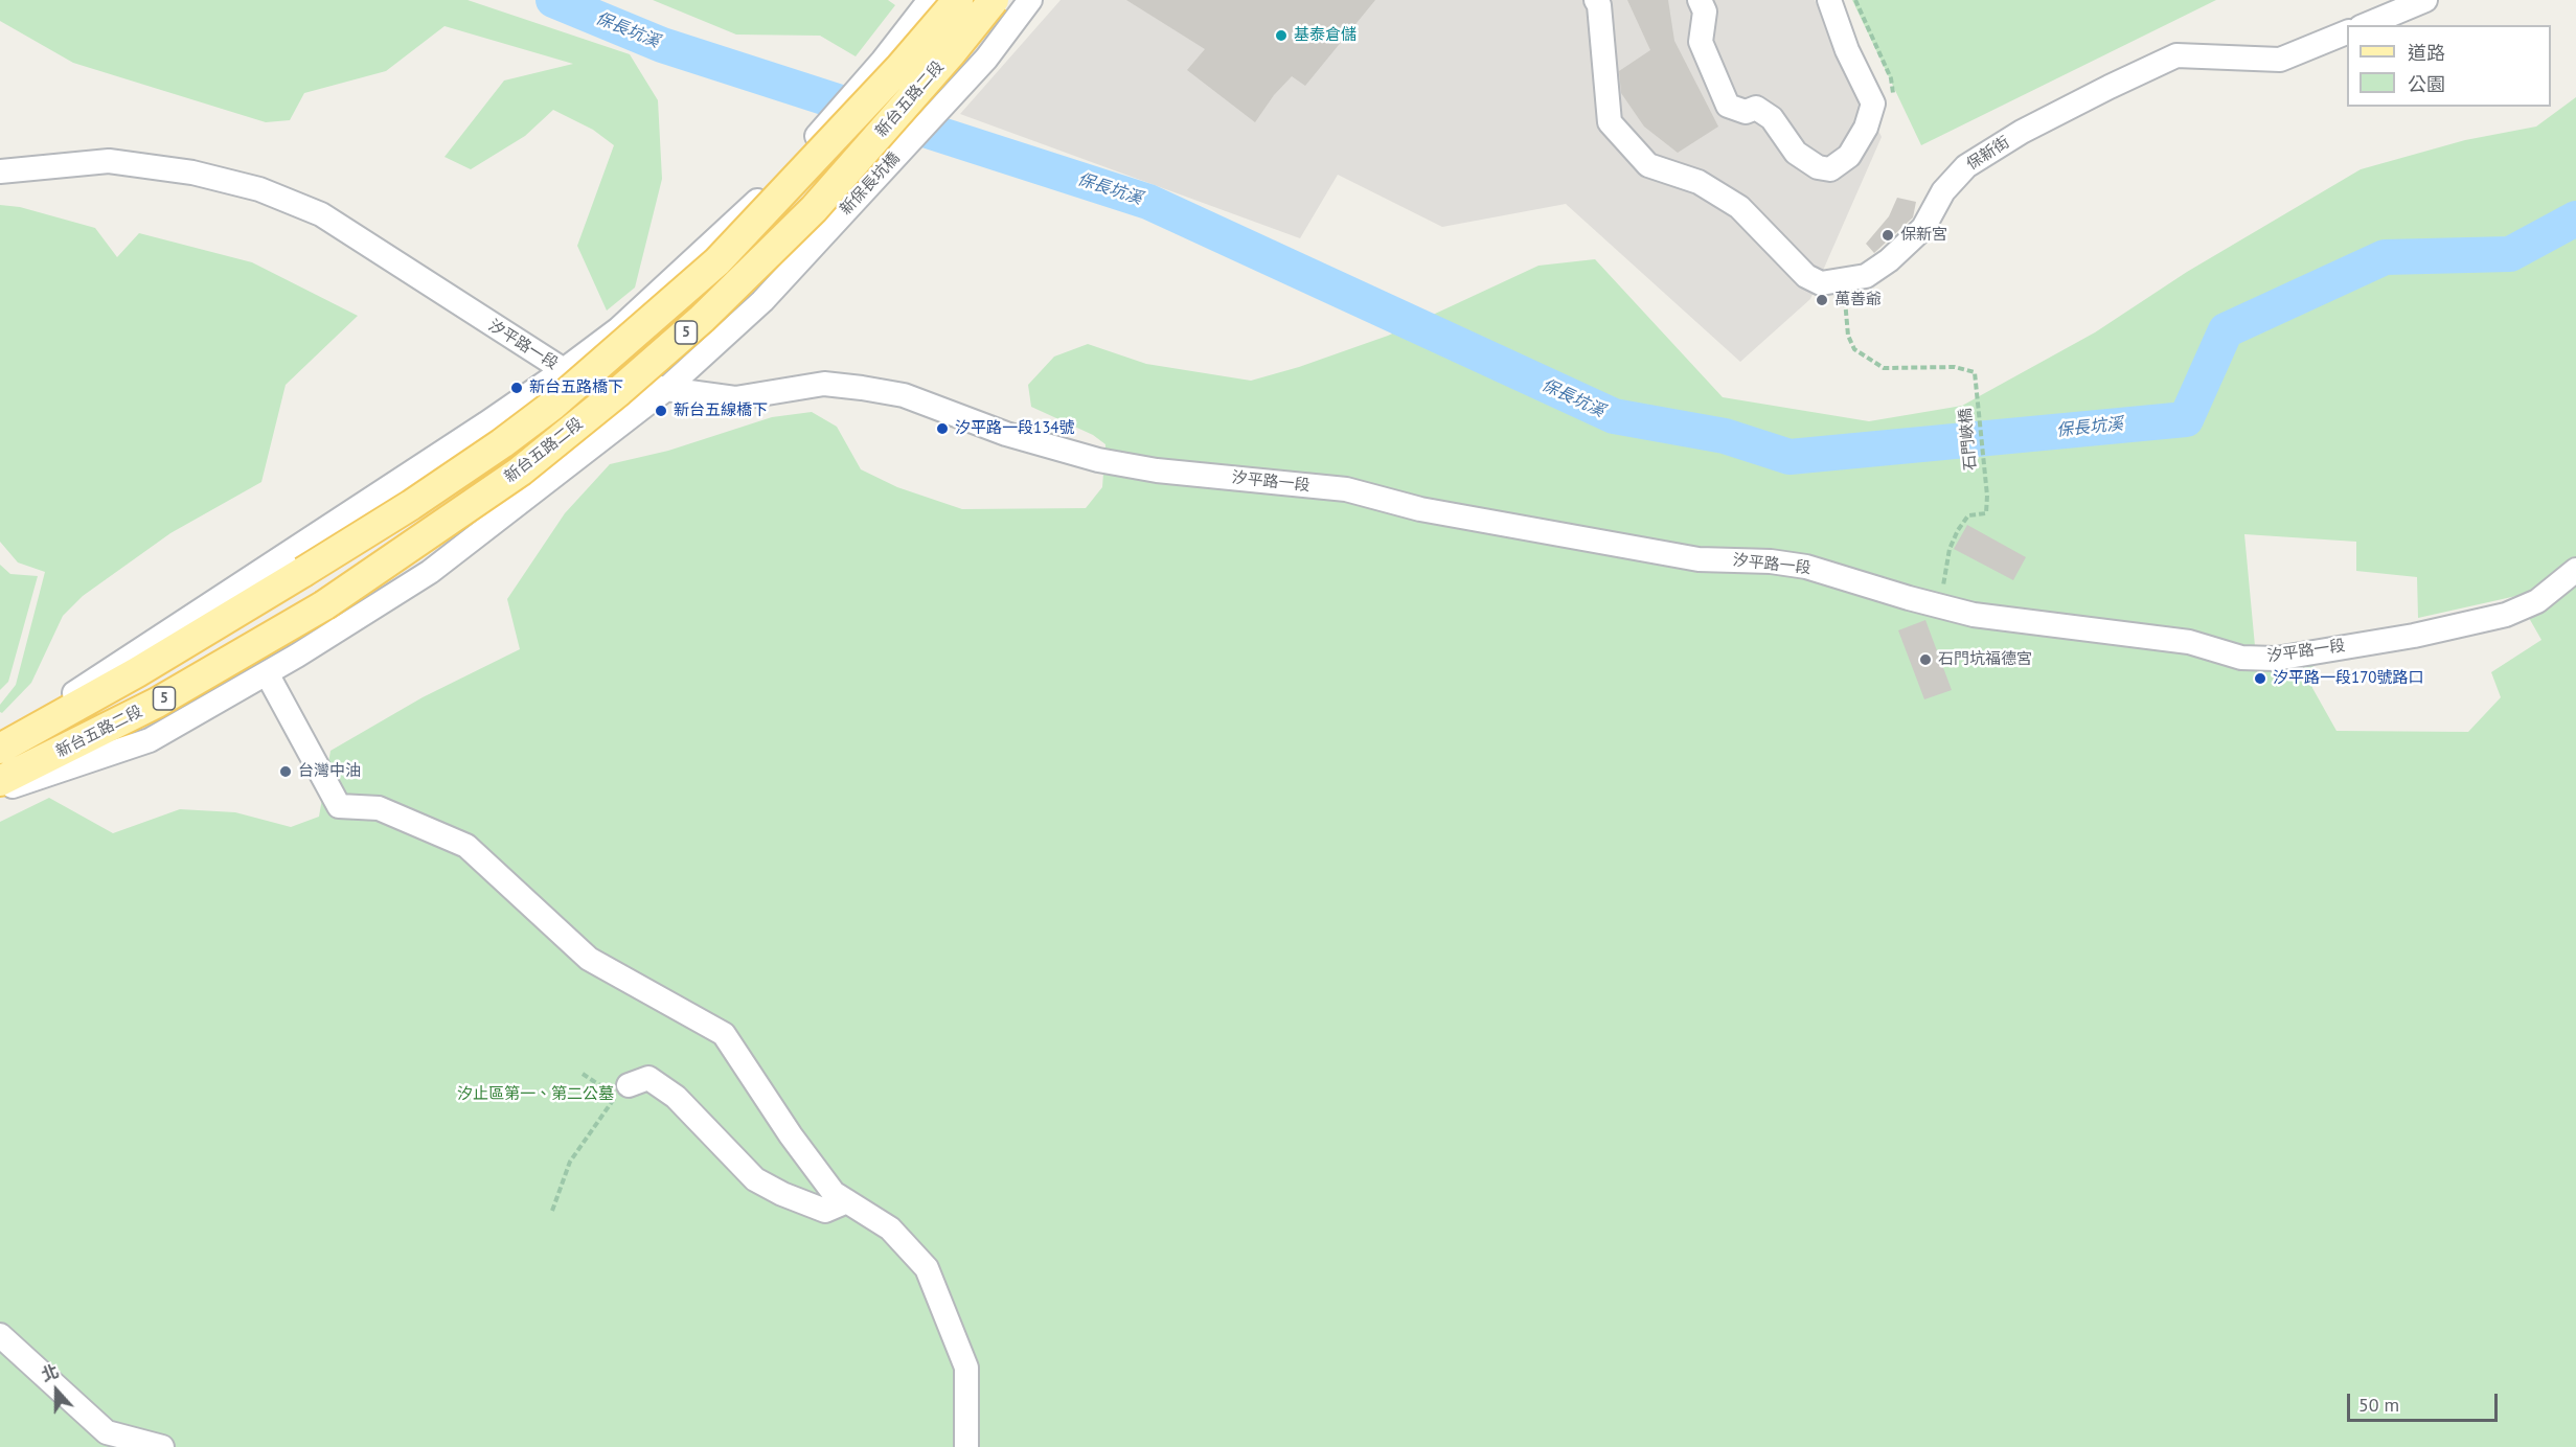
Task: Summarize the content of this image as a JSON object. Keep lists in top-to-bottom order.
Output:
{
  "streets": {
    "main road": ["新台五路二段", "5"],
    "street": ["保新街", "新保長坑橋", "汐平路一段"],
    "path": ["石門峽橋"]
  },
  "crossings": [
    ["保新街", "石門峽橋"],
    ["新保長坑橋", "汐平路一段"],
    ["汐平路一段", "石門峽橋"]
  ],
  "water": ["保長坑溪"],
  "parks": ["汐止區第一、第二公墓"],
  "places": [
    "基泰倉儲",
    "保新宮",
    "萬善爺",
    "新台五路橋下",
    "新台五線橋下",
    "汐平路一段134號",
    "石門坑福德宮",
    "汐平路一段170號路口",
    "台灣中油"
  ],
  "legend": ["道路", "公園"],
  "scale_bar": "50 m",
  "north": "top"
}
